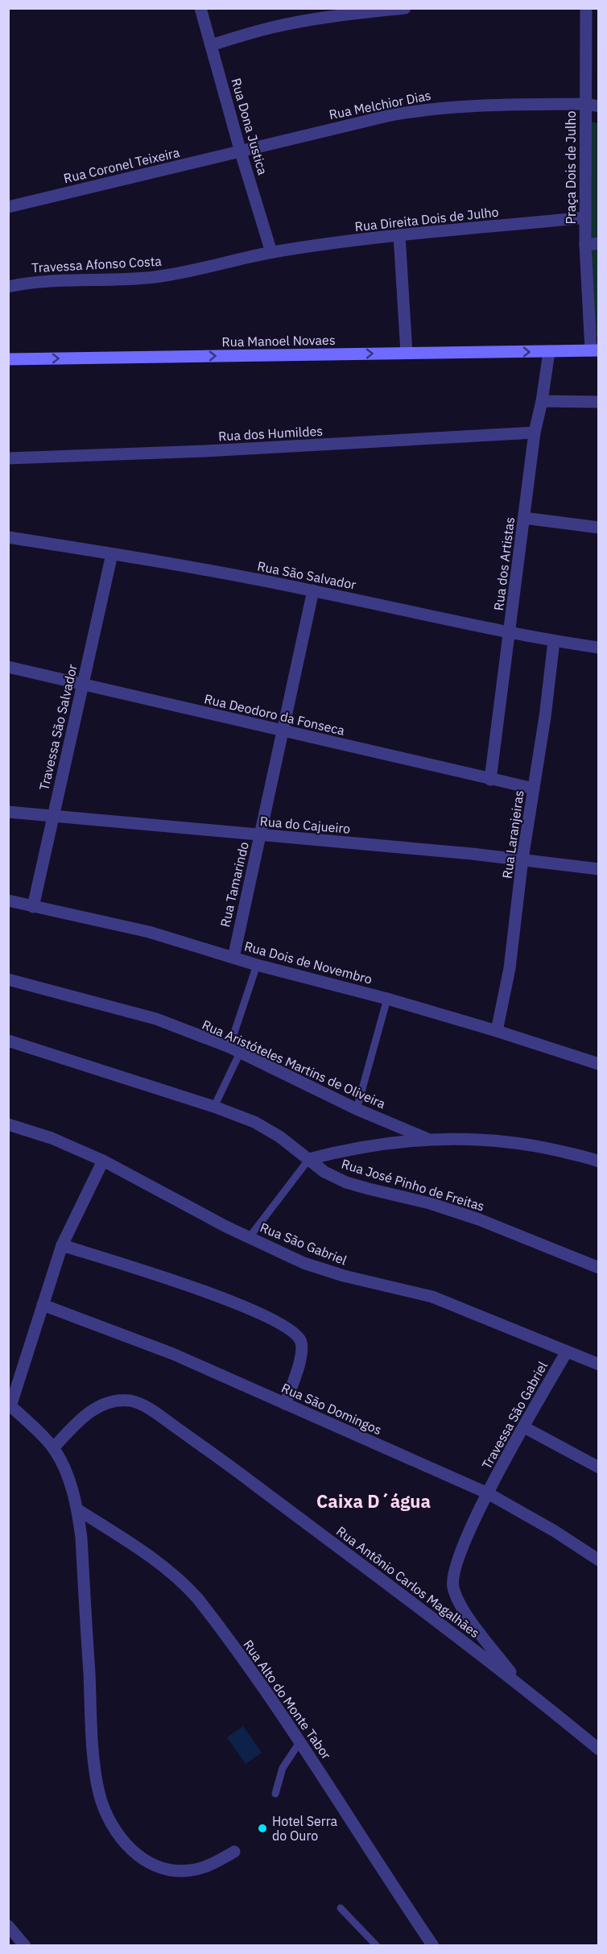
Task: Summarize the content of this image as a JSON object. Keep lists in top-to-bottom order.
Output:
{
  "streets": {
    "street": [
      "Rua Melchior Dias",
      "Rua Dona Justica",
      "Rua Coronel Teixeira",
      "Praça Dois de Julho",
      "Rua Direita Dois de Julho",
      "Travessa Afonso Costa",
      "Rua Manoel Novaes",
      "Rua dos Humildes",
      "Rua dos Artistas",
      "Rua São Salvador",
      "Rua Deodoro da Fonseca",
      "Travessa São Salvador",
      "Rua do Cajueiro",
      "Rua Laranjeiras",
      "Rua Tamarindo",
      "Rua Dois de Novembro",
      "Rua Aristóteles Martins de Oliveira",
      "Rua José Pinho de Freitas",
      "Rua São Gabriel",
      "Rua São Domingos",
      "Travessa São Gabriel",
      "Rua Antônio Carlos Magalhães",
      "Rua Alto do Monte Tabor"
    ]
  },
  "crossings": [
    ["Rua Melchior Dias", "Rua Dona Justica"],
    ["Rua Melchior Dias", "Rua Coronel Teixeira"],
    ["Rua Melchior Dias", "Praça Dois de Julho"],
    ["Rua Dona Justica", "Rua Coronel Teixeira"],
    ["Rua Dona Justica", "Rua Direita Dois de Julho"],
    ["Rua Dona Justica", "Travessa Afonso Costa"],
    ["Praça Dois de Julho", "Rua Direita Dois de Julho"],
    ["Praça Dois de Julho", "Rua Manoel Novaes"],
    ["Praça Dois de Julho", "Rua dos Artistas"],
    ["Rua Direita Dois de Julho", "Travessa Afonso Costa"],
    ["Rua Manoel Novaes", "Rua dos Artistas"],
    ["Rua dos Humildes", "Rua dos Artistas"],
    ["Rua dos Artistas", "Rua São Salvador"],
    ["Rua dos Artistas", "Rua Deodoro da Fonseca"],
    ["Rua São Salvador", "Travessa São Salvador"],
    ["Rua São Salvador", "Rua Laranjeiras"],
    ["Rua São Salvador", "Rua Tamarindo"],
    ["Rua Deodoro da Fonseca", "Travessa São Salvador"],
    ["Rua Deodoro da Fonseca", "Rua Laranjeiras"],
    ["Rua Deodoro da Fonseca", "Rua Tamarindo"],
    ["Travessa São Salvador", "Rua do Cajueiro"],
    ["Travessa São Salvador", "Rua Dois de Novembro"],
    ["Rua do Cajueiro", "Rua Laranjeiras"],
    ["Rua do Cajueiro", "Rua Tamarindo"],
    ["Rua Laranjeiras", "Rua Dois de Novembro"],
    ["Rua Tamarindo", "Rua Dois de Novembro"],
    ["Rua São Gabriel", "Travessa São Gabriel"],
    ["Rua São Domingos", "Travessa São Gabriel"],
    ["Travessa São Gabriel", "Rua Antônio Carlos Magalhães"]
  ],
  "one_way": ["Rua Manoel Novaes"],
  "districts": ["Caixa D´água"],
  "places": ["Hotel Serra do Ouro"]
}
